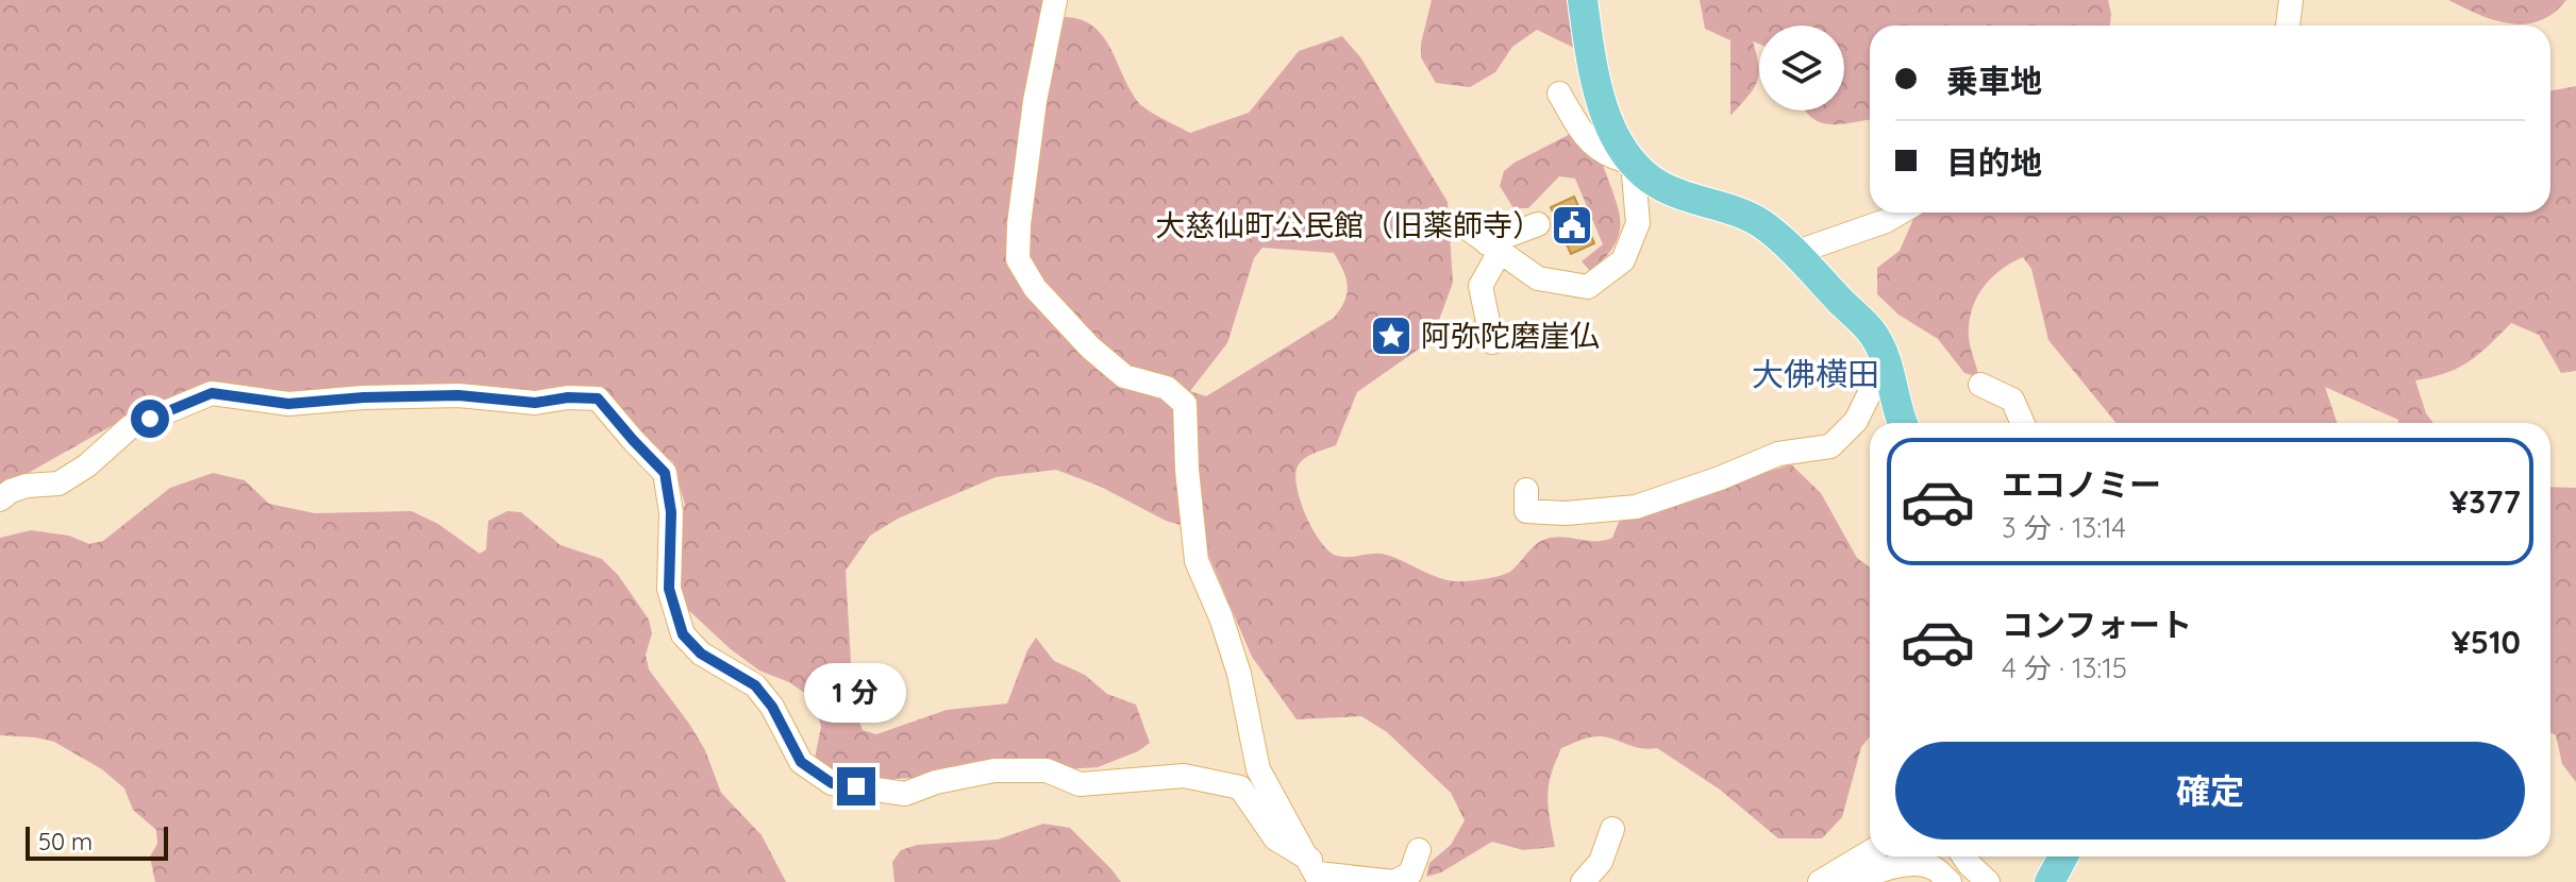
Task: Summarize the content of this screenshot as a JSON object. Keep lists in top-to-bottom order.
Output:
{
  "districts": ["大佛横田"],
  "places": {
    "public building": ["大慈仙町公民館（旧薬師寺）"],
    "place": ["阿弥陀磨崖仏"]
  },
  "scale_bar": "50 m",
  "page": {
    "banner": ["乗車地", "目的地"],
    "list": [
      {
        "name": "エコノミー",
        "note": "3 分 · 13:14",
        "value": "¥377"
      },
      {
        "name": "コンフォート",
        "note": "4 分 · 13:15",
        "value": "¥510"
      }
    ],
    "bubble": "1 分",
    "buttons": "確定",
    "scale": "50 m"
  }
}
